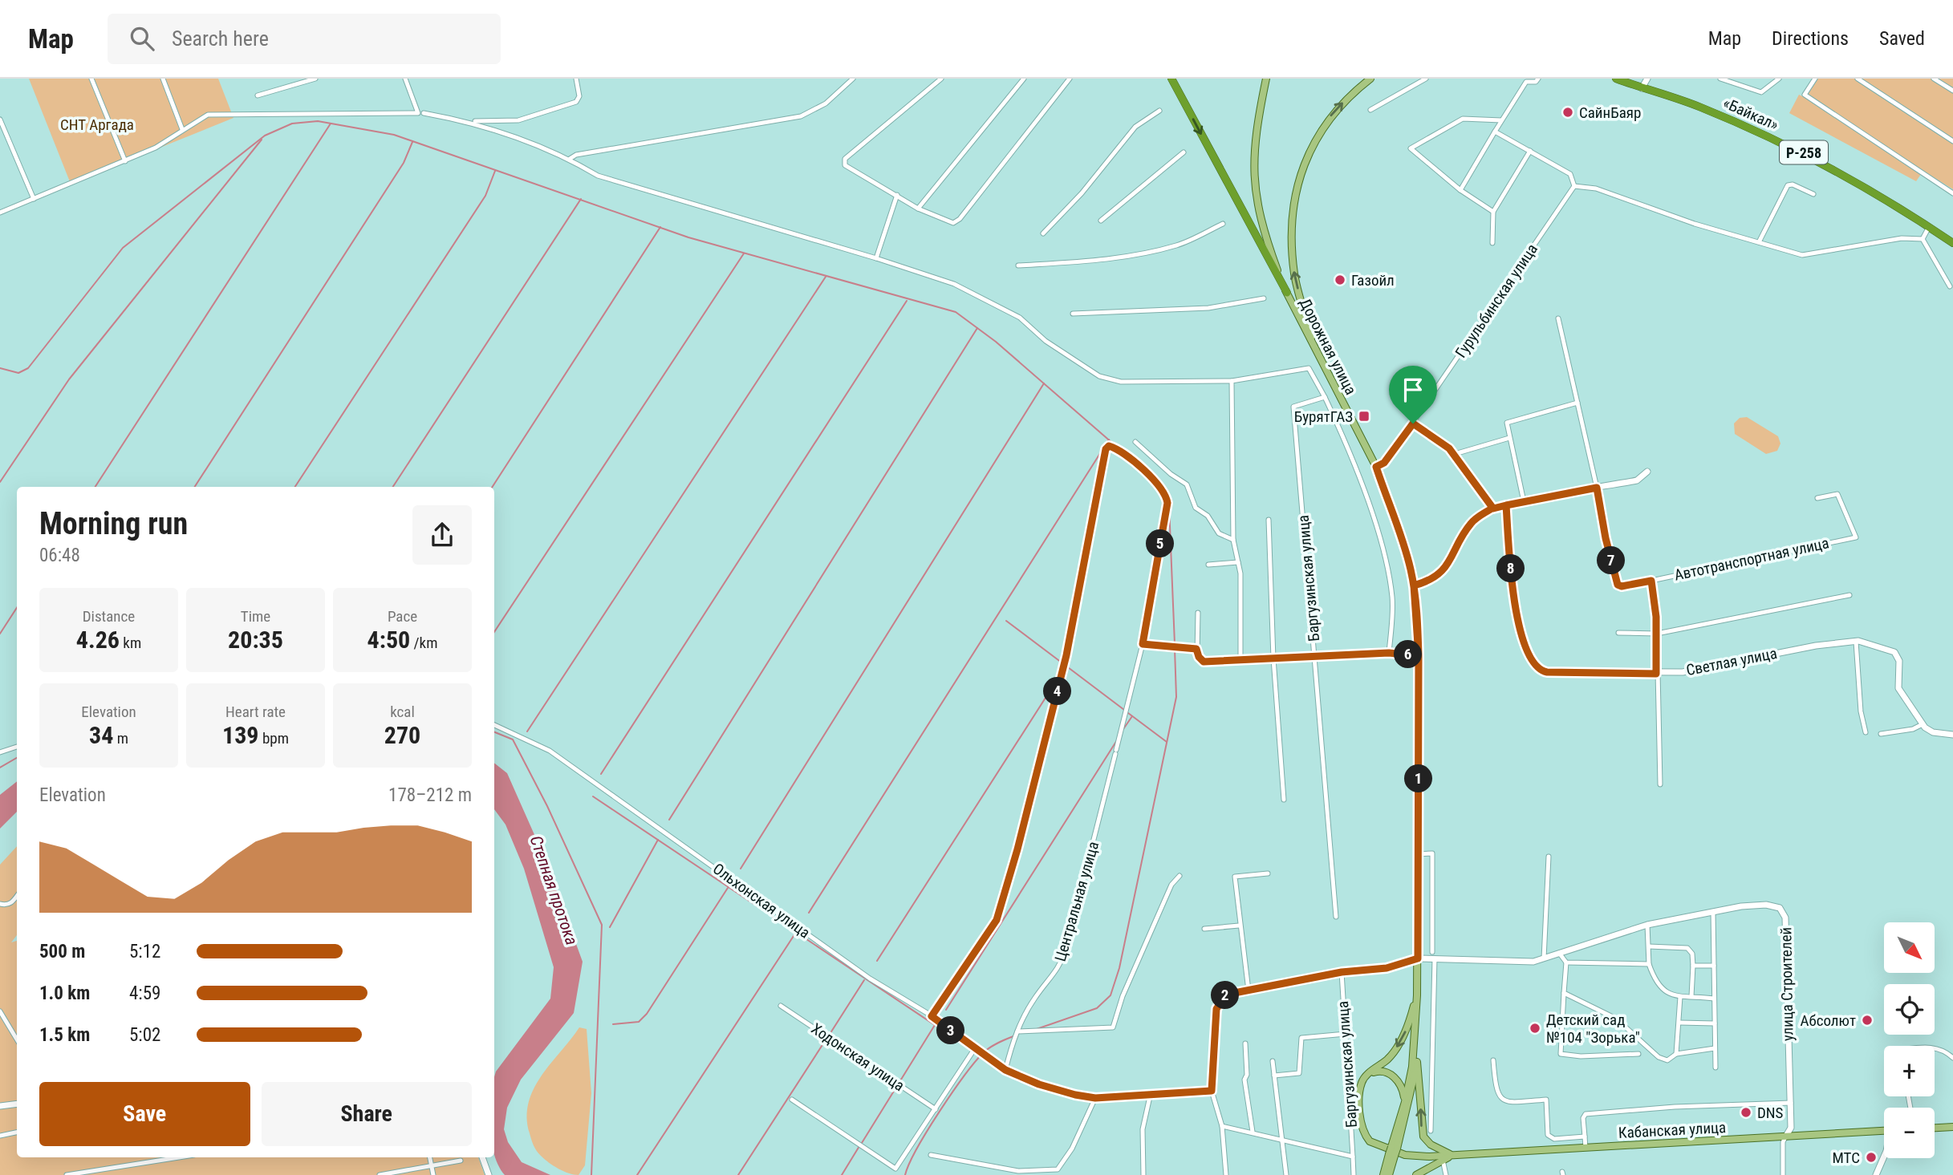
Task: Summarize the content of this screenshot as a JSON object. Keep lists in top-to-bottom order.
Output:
{
  "streets": {
    "highway": ["«Байкал»", "Р-258"],
    "main road": ["Дорожная улица", "Кабанская улица"],
    "street": [
      "Гурульбинская улица",
      "Автотранспортная улица",
      "Баргузинская улица",
      "Светлая улица",
      "Ольхонская улица",
      "Центральная улица",
      "улица Строителей",
      "Ходонская улица"
    ]
  },
  "crossings": [
    ["Гурульбинская улица", "Дорожная улица"],
    ["Дорожная улица", "улица Строителей"],
    ["Ольхонская улица", "Центральная улица"],
    ["улица Строителей", "Кабанская улица"]
  ],
  "water": ["Степная протока"],
  "parks": ["СНТ Аргада"],
  "places": {
    "other": [
      "СайнБаяр",
      "Газойл",
      "Абсолют",
      "Детский сад №104 \"Зорька\"",
      "DNS",
      "МТС"
    ],
    "transit": ["БурятГАЗ"]
  },
  "north": "bottom right",
  "page": {
    "header": "Map",
    "search": "Search here",
    "nav": ["Map", "Directions", "Saved"],
    "heading": ["Morning run", "06:48"],
    "pins": [
      "5",
      "7",
      "8",
      "6",
      "4",
      "1",
      "2",
      "3"
    ],
    "stats": [
      ["Distance", "4.26 km"],
      ["Time", "20:35"],
      ["Pace", "4:50 /km"],
      ["Elevation", "34 m"],
      ["Heart rate", "139 bpm"],
      ["kcal", "270"]
    ],
    "chart": ["Elevation", "178–212 m"],
    "map_buttons": ["+", "−"],
    "list": [
      {
        "name": "500 m",
        "note": "5:12"
      },
      {
        "name": "1.0 km",
        "note": "4:59"
      },
      {
        "name": "1.5 km",
        "note": "5:02"
      }
    ],
    "buttons": ["Save", "Share"]
  }
}
